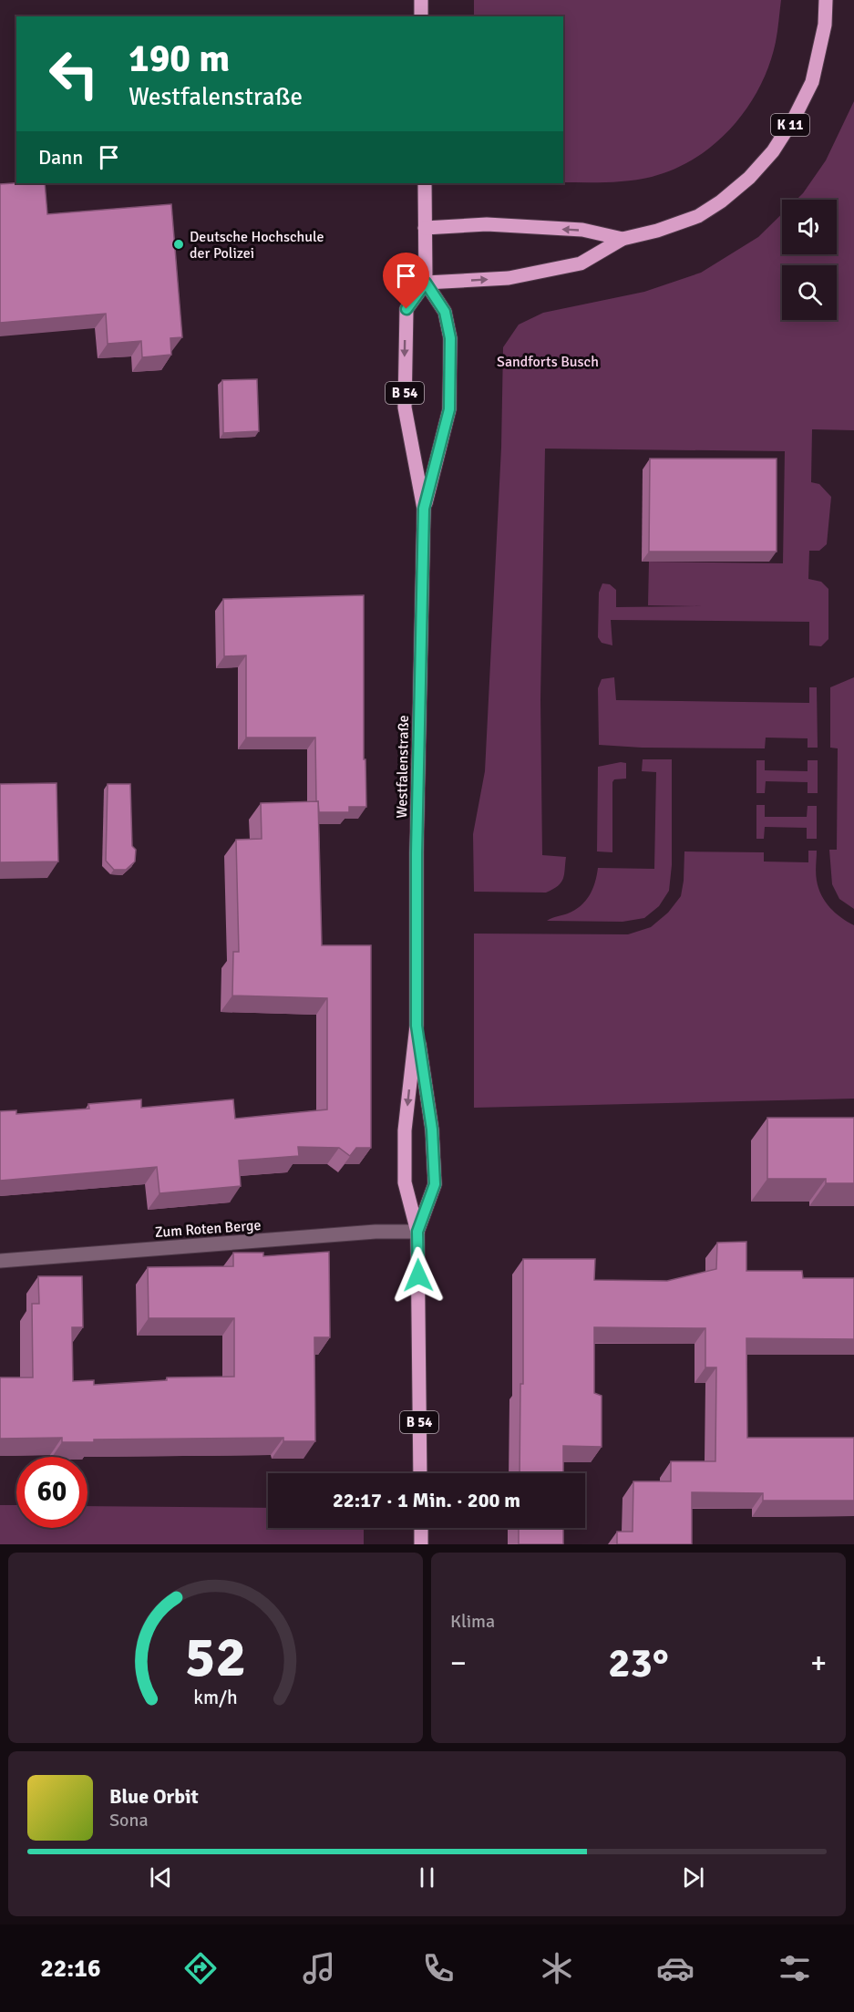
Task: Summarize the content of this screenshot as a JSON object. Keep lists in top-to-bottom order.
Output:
{
  "streets": {
    "main road": ["K 11", "B 54", "Westfalenstraße"],
    "street": ["Zum Roten Berge"]
  },
  "crossings": [
    ["K 11", "Westfalenstraße"],
    ["Westfalenstraße", "Zum Roten Berge"]
  ],
  "parks": ["Sandforts Busch"],
  "places": ["Deutsche Hochschule der Polizei"],
  "page": {
    "turn": ["190 m", "Westfalenstraße"],
    "then": "Dann",
    "limit": "60",
    "trip": "22:17 · 1 Min. · 200 m",
    "tile": "Klima",
    "heat": ["−", "23°", "+"],
    "song": ["Blue Orbit", "Sona"],
    "tabs": "22:16",
    "gauge": ["52", "km/h"]
  }
}
